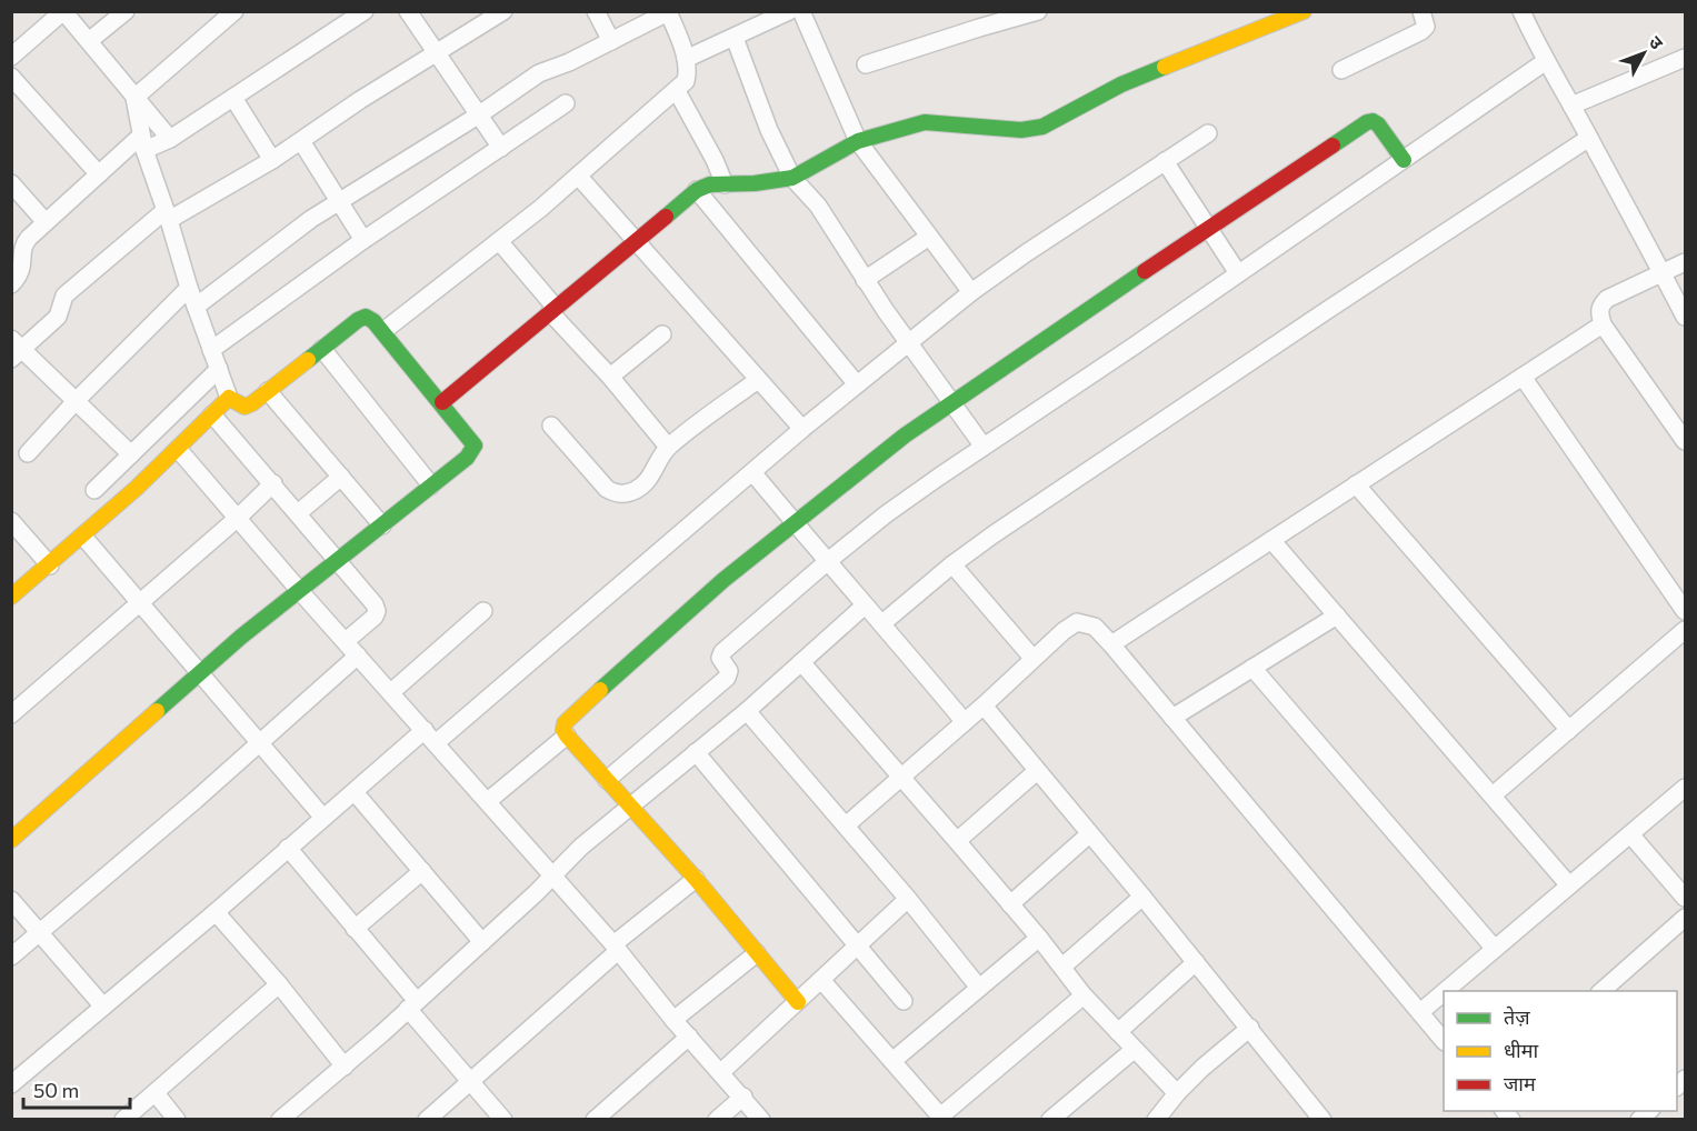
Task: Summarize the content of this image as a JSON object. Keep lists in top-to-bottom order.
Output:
{
  "legend": ["तेज़", "धीमा", "जाम"],
  "scale_bar": "50 m",
  "north": "top right"
}
